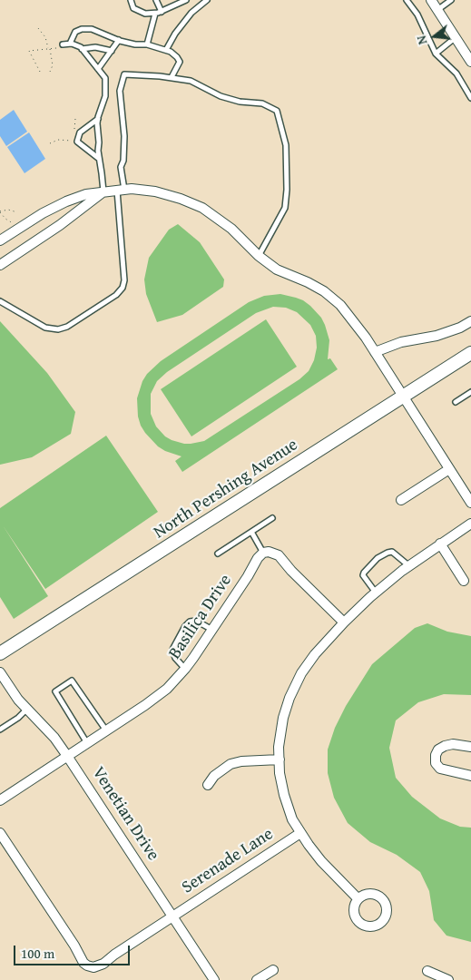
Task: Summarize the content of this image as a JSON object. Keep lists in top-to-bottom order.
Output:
{
  "streets": {
    "main road": ["North Pershing Avenue"],
    "street": ["Basilica Drive", "Venetian Drive", "Serenade Lane"]
  },
  "crossings": [
    ["Basilica Drive", "Venetian Drive"],
    ["Venetian Drive", "Serenade Lane"]
  ],
  "scale_bar": "100 m",
  "north": "left"
}
